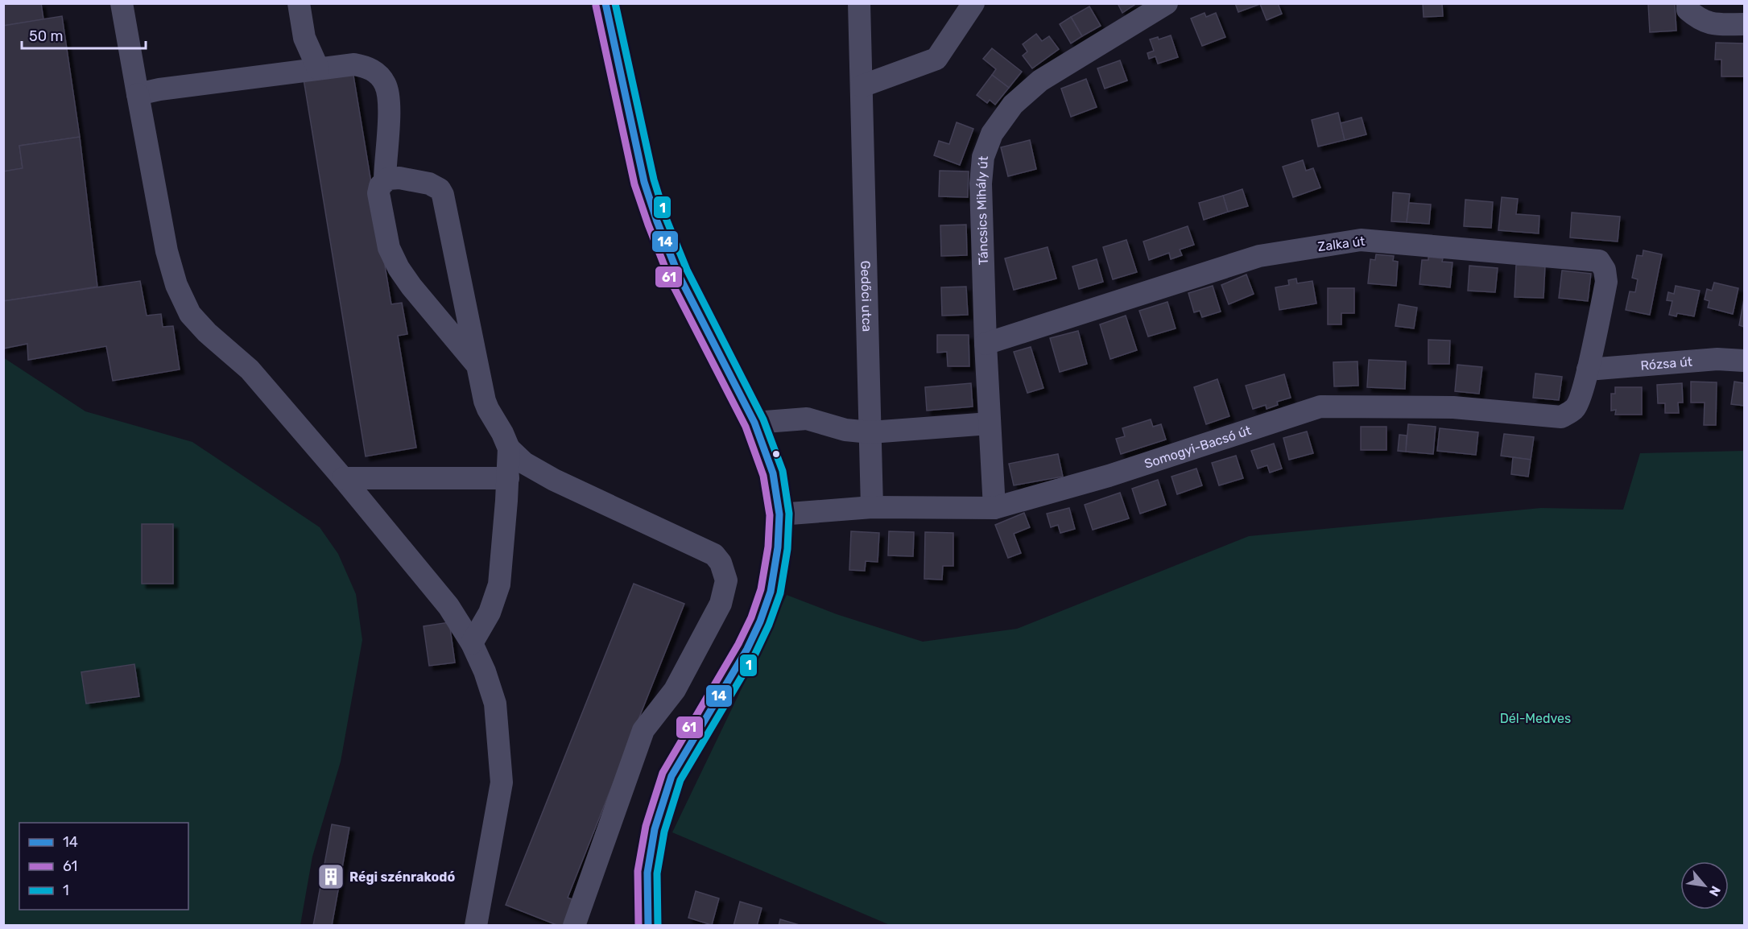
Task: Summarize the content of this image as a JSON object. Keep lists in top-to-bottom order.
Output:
{
  "streets": {
    "street": [
      "Táncsics Mihály út",
      "Zalka út",
      "Gedőci utca",
      "Rózsa út",
      "Somogyi-Bacsó út"
    ]
  },
  "crossings": [
    ["Táncsics Mihály út", "Zalka út"],
    ["Táncsics Mihály út", "Somogyi-Bacsó út"],
    ["Zalka út", "Rózsa út"],
    ["Zalka út", "Somogyi-Bacsó út"],
    ["Gedőci utca", "Somogyi-Bacsó út"],
    ["Rózsa út", "Somogyi-Bacsó út"]
  ],
  "parks": ["Dél-Medves"],
  "places": {
    "building": ["Régi szénrakodó"]
  },
  "lines": ["transit line 14", "transit line 1", "transit line 61"],
  "legend": ["14", "61", "1"],
  "scale_bar": "50 m",
  "north": "bottom right"
}
